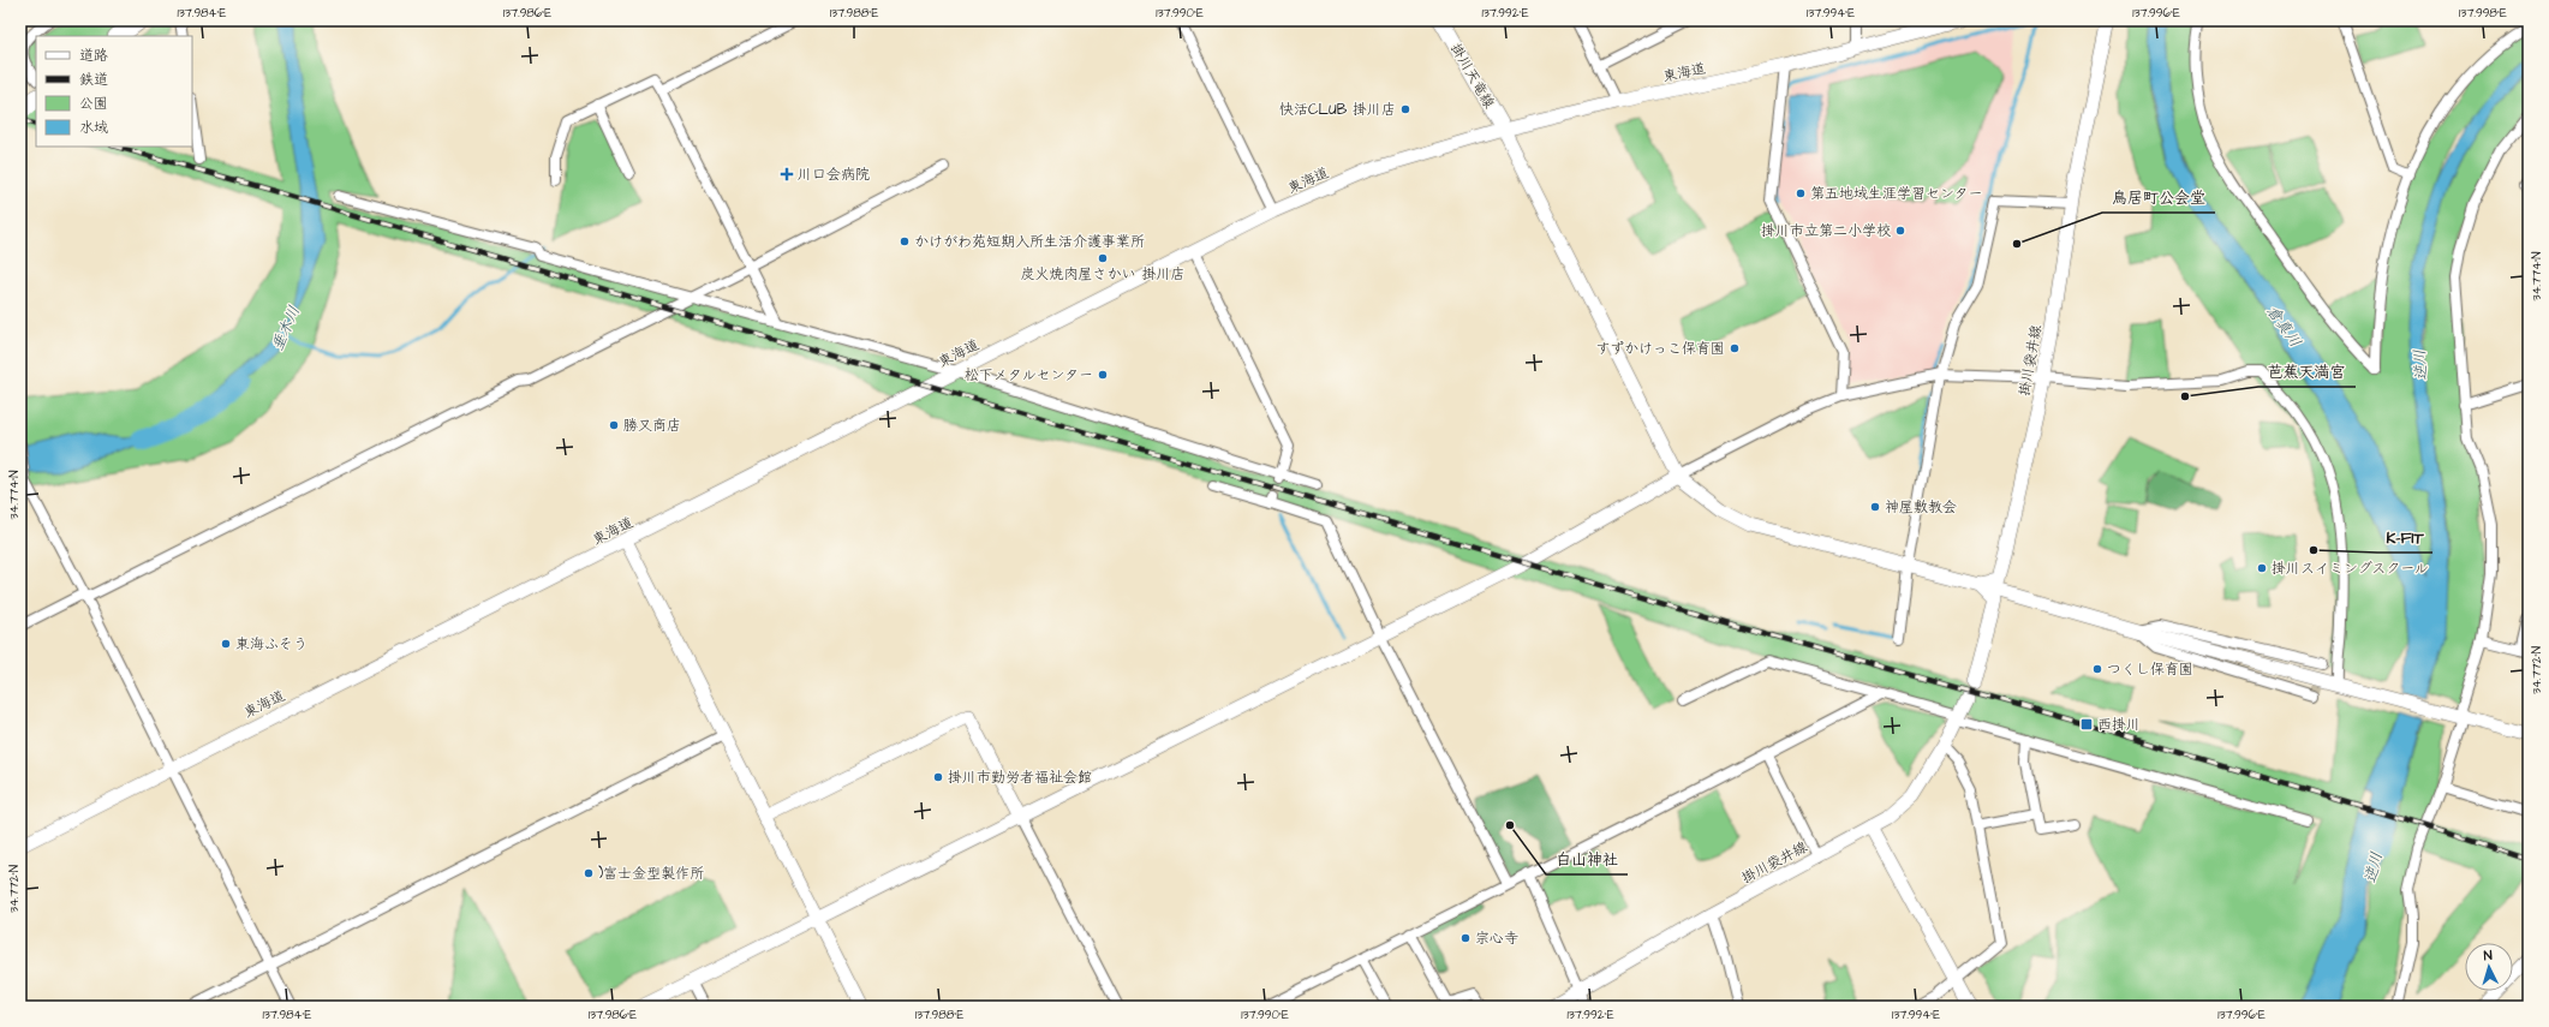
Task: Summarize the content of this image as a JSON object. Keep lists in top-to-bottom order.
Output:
{
  "streets": {
    "main road": ["掛川天竜線"],
    "street": ["東海道", "掛川袋井線"]
  },
  "crossings": [
    ["東海道", "掛川天竜線"]
  ],
  "water": ["倉真川", "垂木川", "逆川"],
  "places": {
    "other": [
      "快活CLUB 掛川店",
      "第五地域生涯学習センター",
      "掛川市立第二小学校",
      "かけがわ苑短期入所生活介護事業所",
      "鳥居町公会堂",
      "炭火焼肉屋さかい 掛川店",
      "すずかけっこ保育園",
      "松下メタルセンター",
      "芭蕉天満宮",
      "勝又商店",
      "神屋敷教会",
      "K−FIT",
      "掛川スイミングスクール",
      "東海ふそう",
      "つくし保育園",
      "掛川市勤労者福祉会館",
      "白山神社",
      ")富士金型製作所",
      "宗心寺"
    ],
    "health": ["川口会病院"],
    "transit": ["西掛川"]
  },
  "legend": [
    "道路",
    "鉄道",
    "公園",
    "水域"
  ],
  "north": "top",
  "coordinates": [
    "137.984°E",
    "137.986°E",
    "137.988°E",
    "137.990°E",
    "137.992°E",
    "137.994°E",
    "137.996°E",
    "137.998°E",
    "34.774°N",
    "34.772°N"
  ]
}
